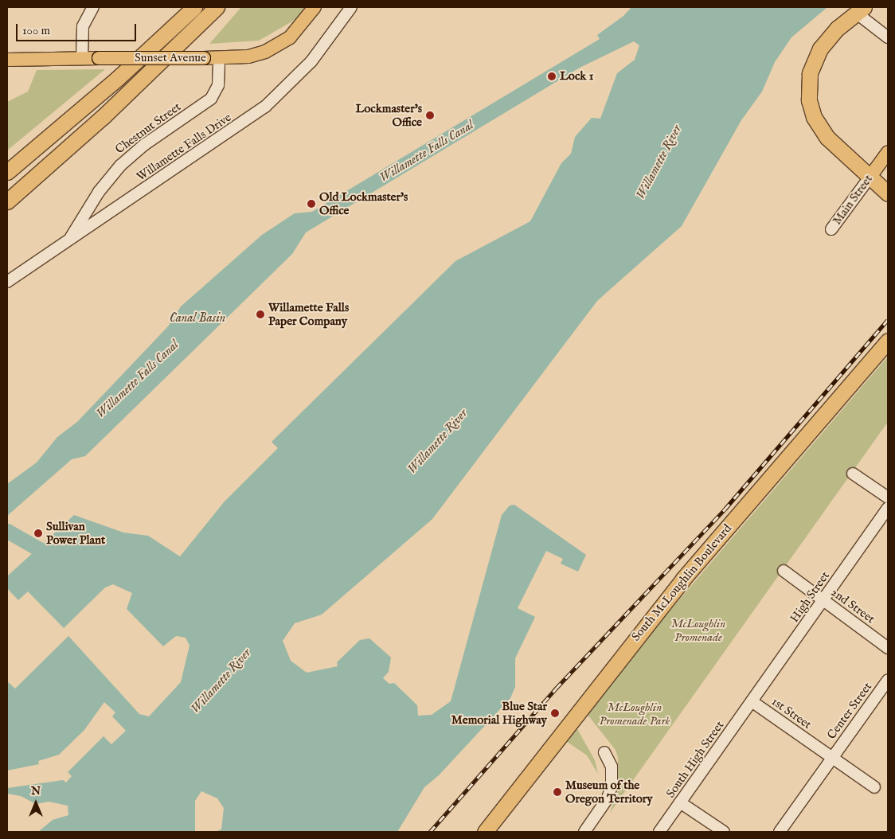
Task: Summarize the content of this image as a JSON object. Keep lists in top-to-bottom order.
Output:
{
  "streets": {
    "highway": ["South McLoughlin Boulevard"],
    "main road": ["Sunset Avenue", "Main Street"],
    "street": [
      "Chestnut Street",
      "Willamette Falls Drive",
      "High Street",
      "2nd Street",
      "Center Street",
      "1st Street",
      "South High Street"
    ]
  },
  "crossings": [
    ["Sunset Avenue", "Chestnut Street"],
    ["Chestnut Street", "Willamette Falls Drive"],
    ["High Street", "2nd Street"],
    ["High Street", "1st Street"],
    ["High Street", "South High Street"],
    ["Center Street", "1st Street"],
    ["1st Street", "South High Street"]
  ],
  "water": ["Willamette Falls Canal", "Willamette River", "Canal Basin"],
  "parks": ["McLoughlin Promenade", "McLoughlin Promenade Park"],
  "places": [
    "Lock 1",
    "Lockmaster's Office",
    "Old Lockmaster's Office",
    "Willamette Falls Paper Company",
    "Sullivan Power Plant",
    "Blue Star Memorial Highway",
    "Museum of the Oregon Territory"
  ],
  "scale_bar": "100 m",
  "north": "top"
}
